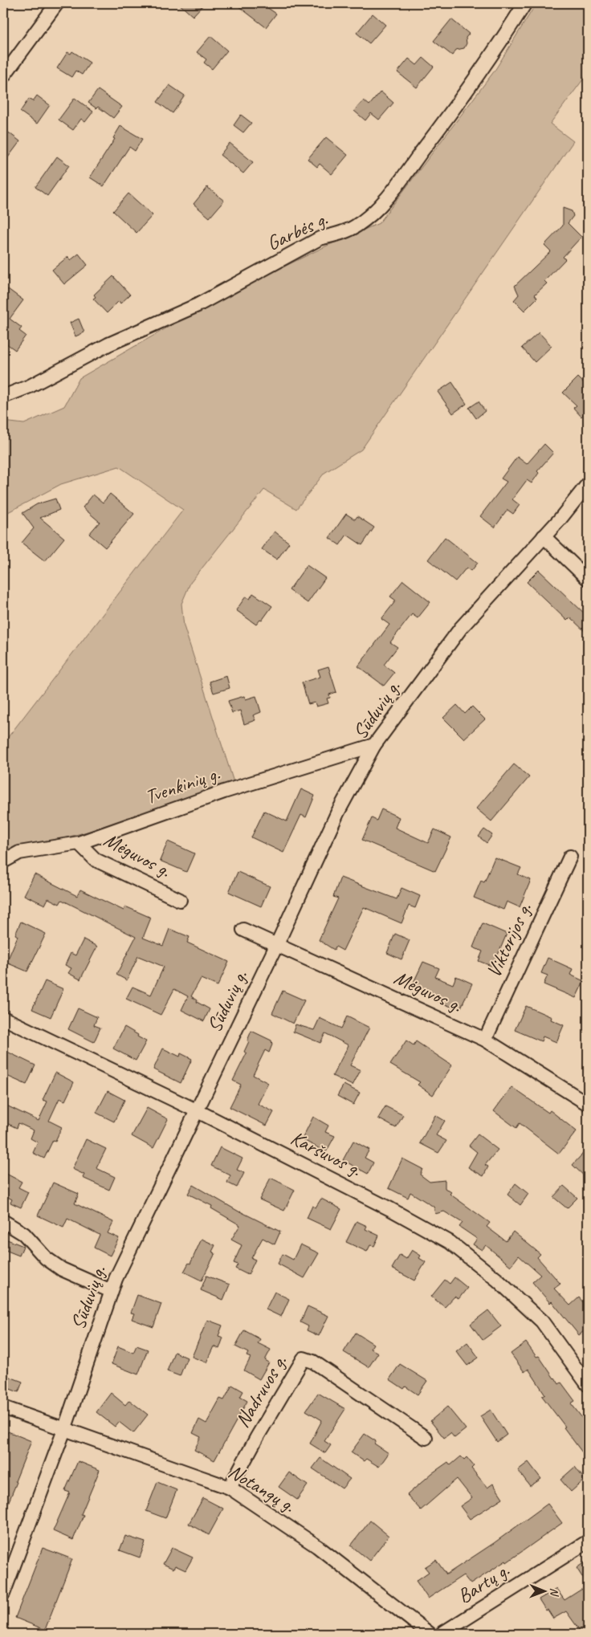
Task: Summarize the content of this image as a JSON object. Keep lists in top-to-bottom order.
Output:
{
  "streets": {
    "street": [
      "Garbės g.",
      "Sūduvių g.",
      "Tvenkinių g.",
      "Mėguvos g.",
      "Viktorijos g.",
      "Karšuvos g.",
      "Nadruvos g.",
      "Notangų g.",
      "Bartų g."
    ]
  },
  "crossings": [
    ["Sūduvių g.", "Tvenkinių g."],
    ["Sūduvių g.", "Mėguvos g."],
    ["Sūduvių g.", "Karšuvos g."],
    ["Sūduvių g.", "Notangų g."],
    ["Tvenkinių g.", "Mėguvos g."],
    ["Mėguvos g.", "Viktorijos g."],
    ["Nadruvos g.", "Notangų g."]
  ],
  "north": "right"
}
